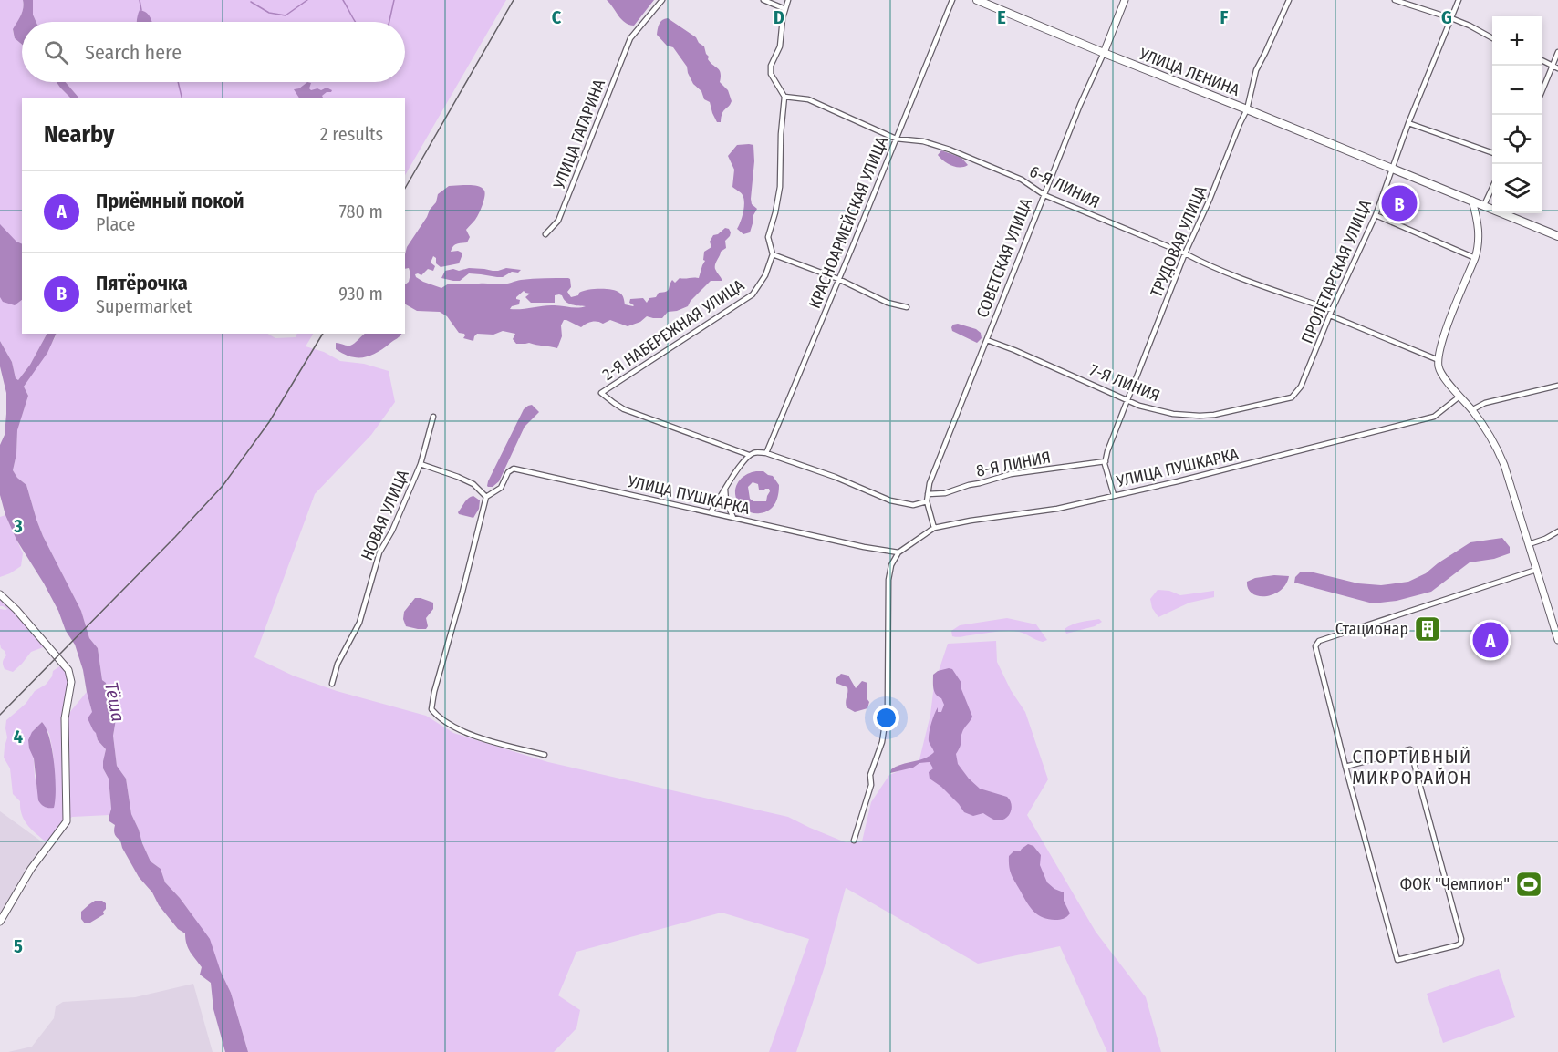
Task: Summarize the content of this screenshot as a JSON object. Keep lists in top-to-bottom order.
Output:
{
  "streets": {
    "main road": ["УЛИЦА ЛЕНИНА"],
    "street": [
      "УЛИЦА ГАГАРИНА",
      "6-Я ЛИНИЯ",
      "КРАСНОАРМЕЙСКАЯ УЛИЦА",
      "ТРУДОВАЯ УЛИЦА",
      "СОВЕТСКАЯ УЛИЦА",
      "ПРОЛЕТАРСКАЯ УЛИЦА",
      "2-Я НАБЕРЕЖНАЯ УЛИЦА",
      "7-Я ЛИНИЯ",
      "8-Я ЛИНИЯ",
      "УЛИЦА ПУШКАРКА",
      "НОВАЯ УЛИЦА"
    ]
  },
  "crossings": [
    ["УЛИЦА ЛЕНИНА", "ТРУДОВАЯ УЛИЦА"],
    ["УЛИЦА ЛЕНИНА", "СОВЕТСКАЯ УЛИЦА"],
    ["УЛИЦА ЛЕНИНА", "ПРОЛЕТАРСКАЯ УЛИЦА"],
    ["6-Я ЛИНИЯ", "КРАСНОАРМЕЙСКАЯ УЛИЦА"],
    ["6-Я ЛИНИЯ", "ТРУДОВАЯ УЛИЦА"],
    ["6-Я ЛИНИЯ", "СОВЕТСКАЯ УЛИЦА"],
    ["6-Я ЛИНИЯ", "ПРОЛЕТАРСКАЯ УЛИЦА"],
    ["6-Я ЛИНИЯ", "2-Я НАБЕРЕЖНАЯ УЛИЦА"],
    ["ТРУДОВАЯ УЛИЦА", "7-Я ЛИНИЯ"],
    ["ТРУДОВАЯ УЛИЦА", "8-Я ЛИНИЯ"],
    ["СОВЕТСКАЯ УЛИЦА", "7-Я ЛИНИЯ"],
    ["СОВЕТСКАЯ УЛИЦА", "8-Я ЛИНИЯ"],
    ["СОВЕТСКАЯ УЛИЦА", "УЛИЦА ПУШКАРКА"],
    ["ПРОЛЕТАРСКАЯ УЛИЦА", "7-Я ЛИНИЯ"]
  ],
  "districts": ["СПОРТИВНЫЙ МИКРОРАЙОН"],
  "water": ["Тёша"],
  "places": {
    "building": ["Стационар"],
    "sports": ["ФОК \"Чемпион\""]
  },
  "page": {
    "map_buttons": ["+", "−"],
    "search": "Search here",
    "heading": ["Nearby", "2 results"],
    "list": [
      {
        "mark": "A",
        "name": "Приёмный покой",
        "note": "Place",
        "value": "780 m"
      },
      {
        "mark": "B",
        "name": "Пятёрочка",
        "note": "Supermarket",
        "value": "930 m"
      }
    ],
    "pins": ["B", "A"]
  },
  "grid": {
    "columns": [
      "C",
      "D",
      "E",
      "F",
      "G"
    ],
    "rows": ["3", "4", "5"]
  }
}
